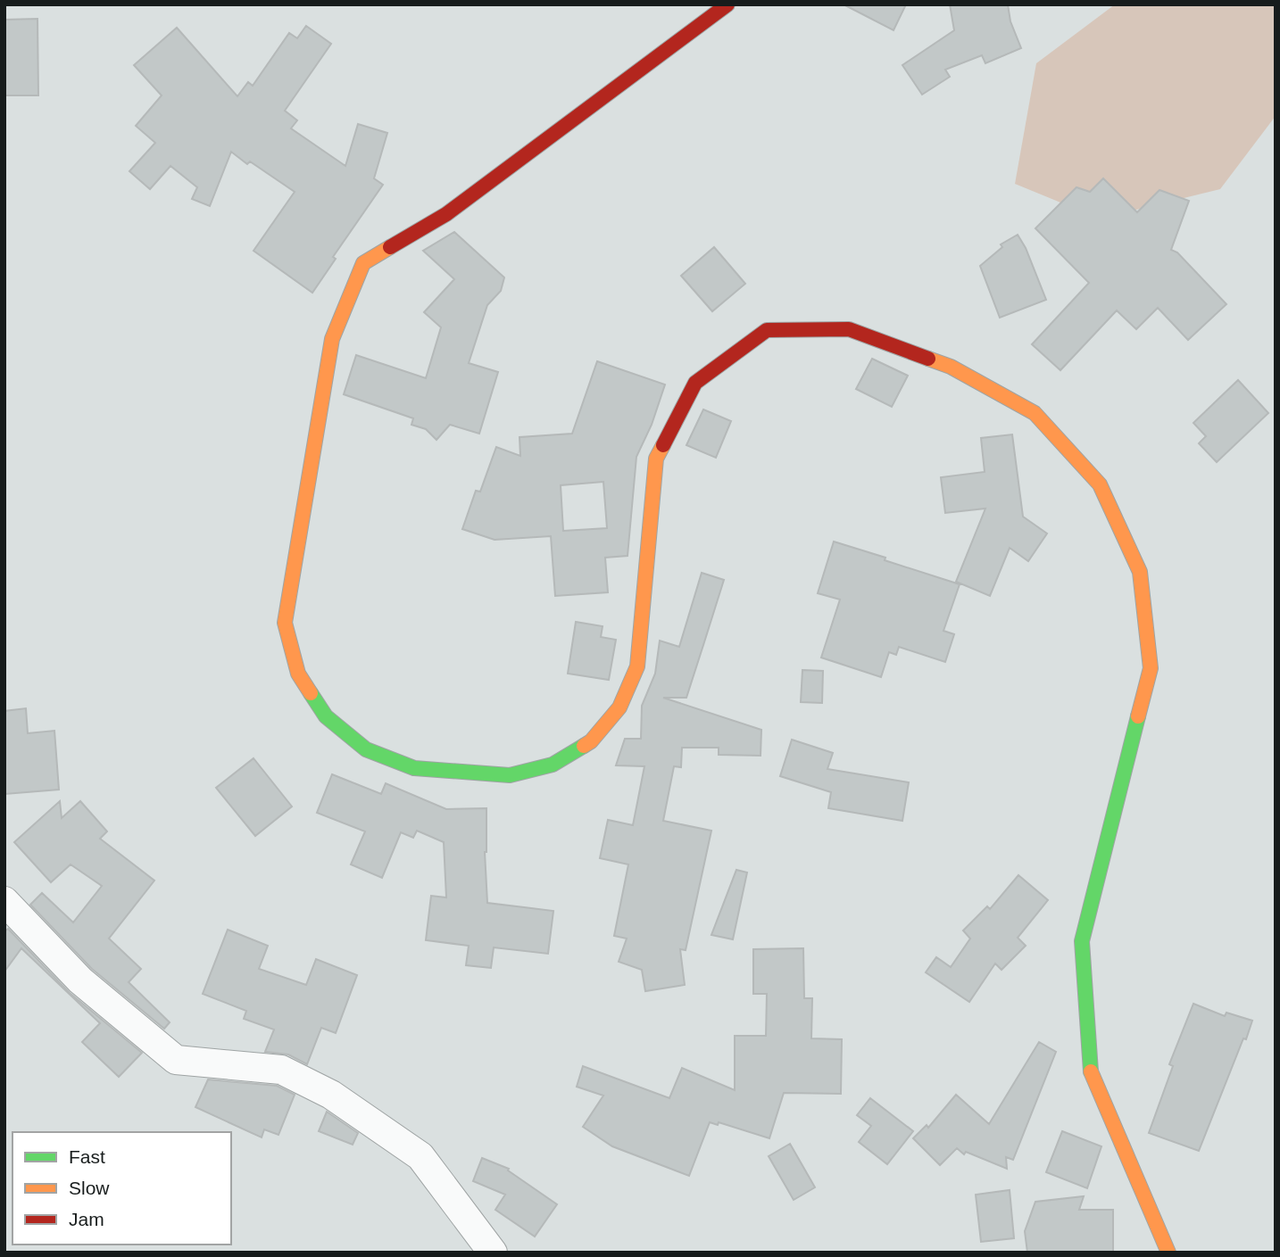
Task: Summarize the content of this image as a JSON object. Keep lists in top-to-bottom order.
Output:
{
  "legend": ["Fast", "Slow", "Jam"]
}
